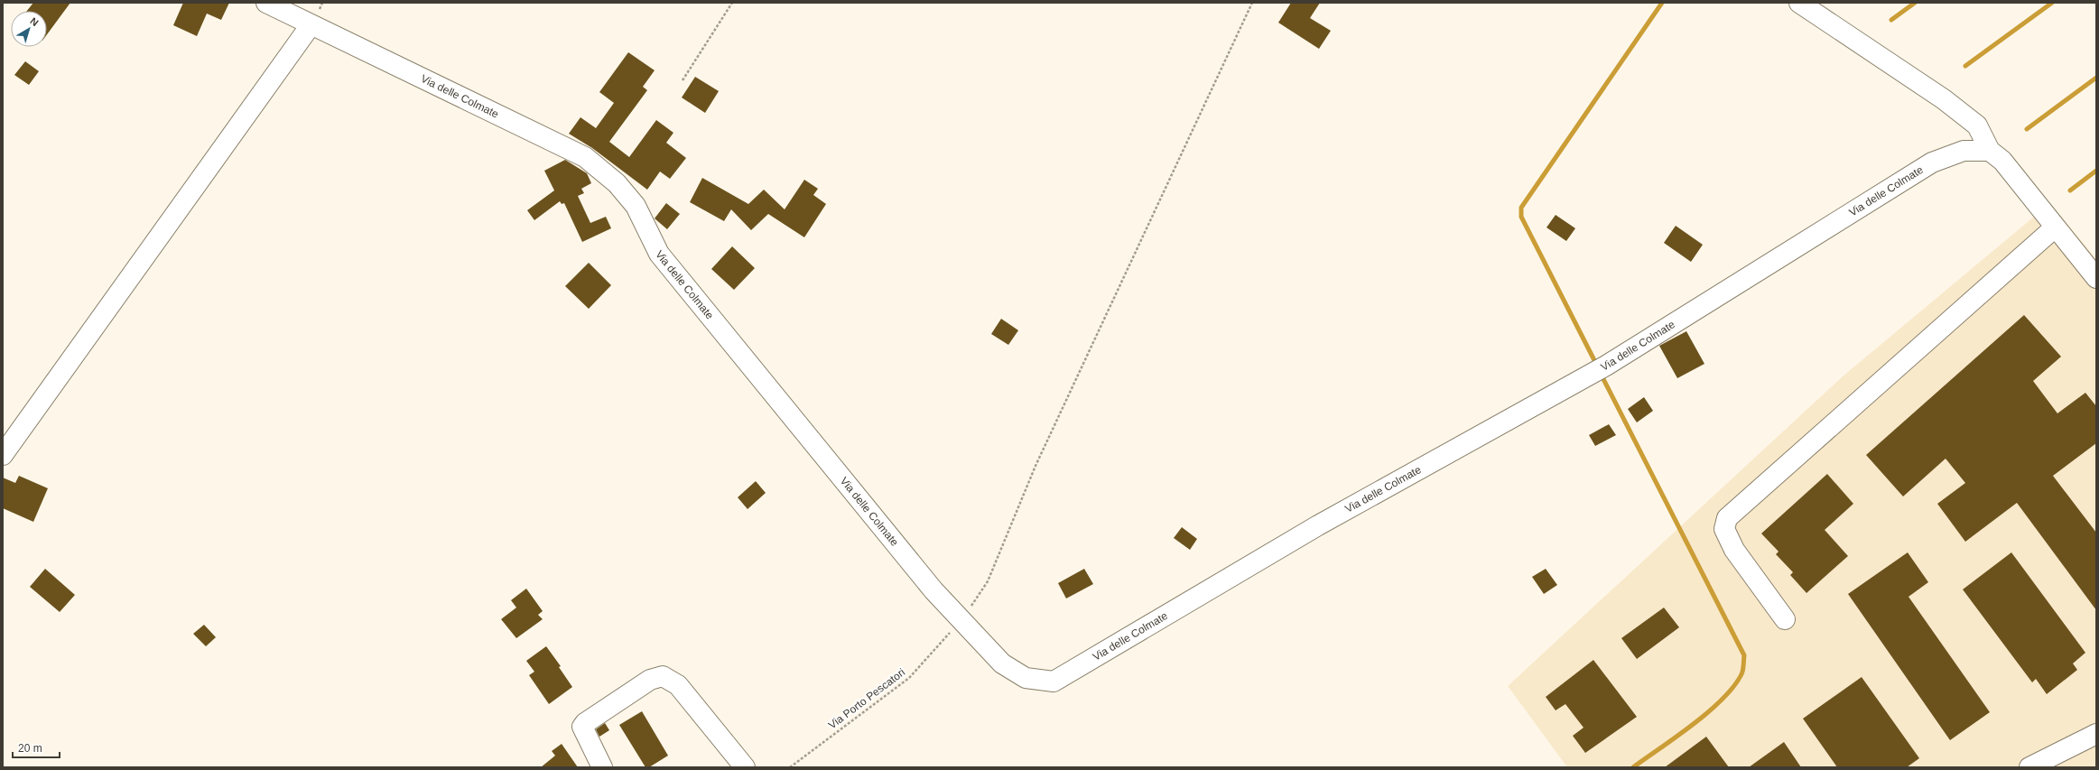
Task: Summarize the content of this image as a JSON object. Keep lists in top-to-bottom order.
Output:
{
  "streets": {
    "street": ["Via delle Colmate"],
    "path": ["Via Porto Pescatori"]
  },
  "crossings": [
    ["Via delle Colmate", "Via Porto Pescatori"]
  ],
  "scale_bar": "20 m",
  "north": "top right"
}
